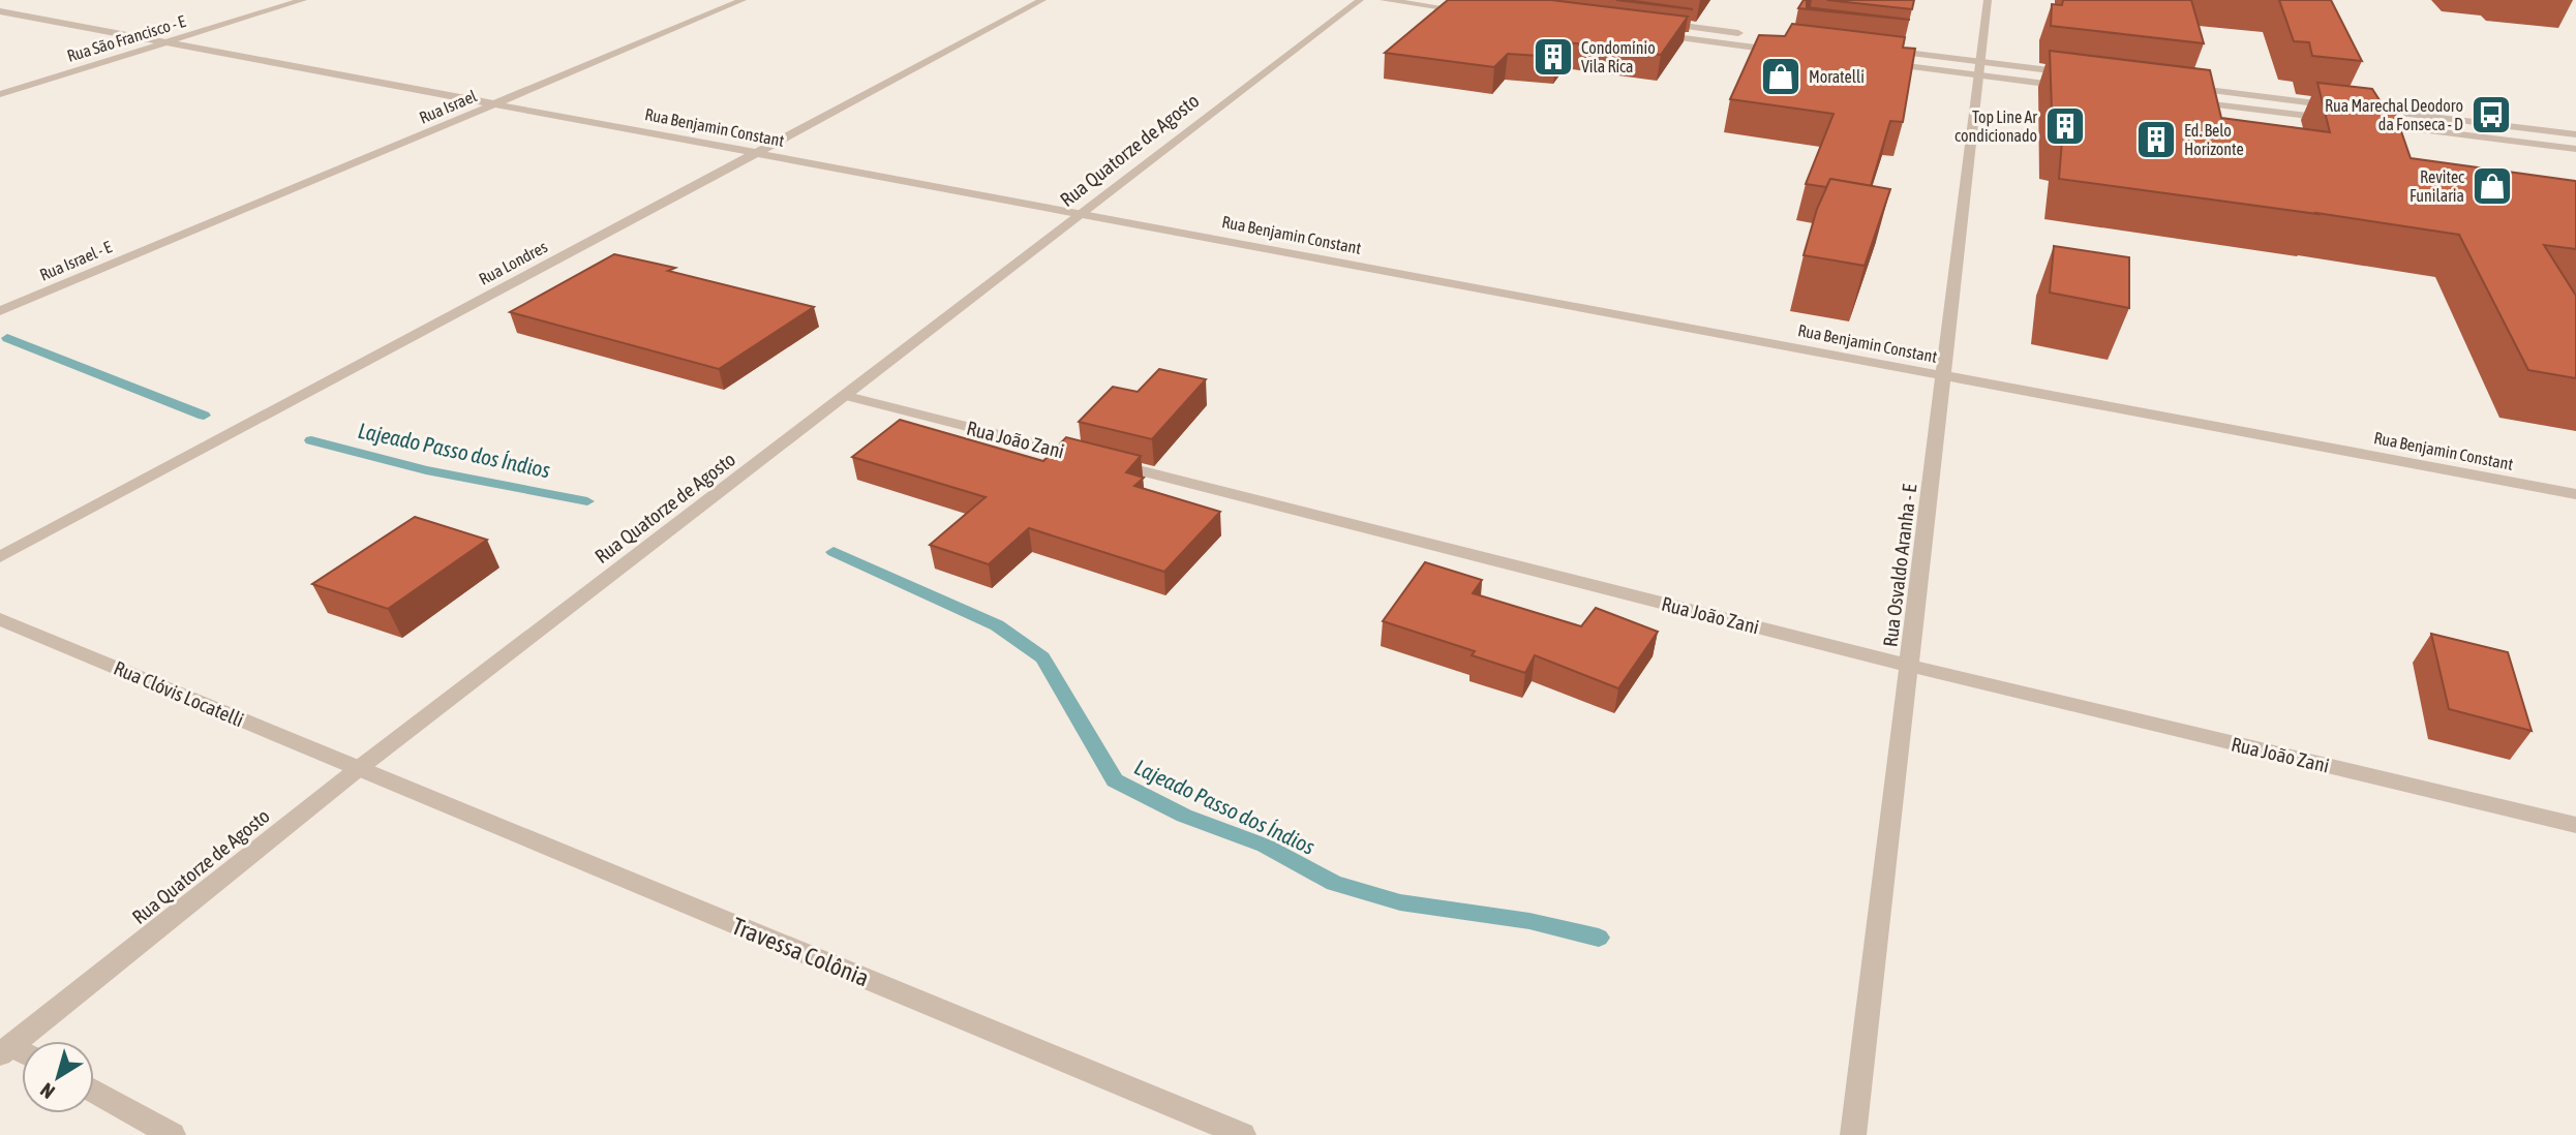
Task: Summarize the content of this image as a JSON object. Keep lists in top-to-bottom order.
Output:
{
  "streets": {
    "street": [
      "Rua São Francisco - E",
      "Rua Israel",
      "Rua Benjamin Constant",
      "Rua Quatorze de Agosto",
      "Rua Israel - E",
      "Rua Londres",
      "Rua João Zani",
      "Rua Osvaldo Aranha - E",
      "Rua Clóvis Locatelli",
      "Travessa Colônia"
    ]
  },
  "crossings": [
    ["Rua São Francisco - E", "Rua Benjamin Constant"],
    ["Rua Israel", "Rua Benjamin Constant"],
    ["Rua Israel", "Rua Israel - E"],
    ["Rua Benjamin Constant", "Rua Quatorze de Agosto"],
    ["Rua Benjamin Constant", "Rua Londres"],
    ["Rua Benjamin Constant", "Rua Osvaldo Aranha - E"],
    ["Rua Quatorze de Agosto", "Rua João Zani"],
    ["Rua Quatorze de Agosto", "Rua Clóvis Locatelli"],
    ["Rua Quatorze de Agosto", "Travessa Colônia"],
    ["Rua João Zani", "Rua Osvaldo Aranha - E"],
    ["Rua Clóvis Locatelli", "Travessa Colônia"]
  ],
  "water": ["Lajeado Passo dos Índios"],
  "places": {
    "building": ["Condomínio Vila Rica", "Top Line Ar condicionado", "Ed. Belo Horizonte"],
    "shop": ["Moratelli", "Revitec Funilaria"],
    "bus stop": ["Rua Marechal Deodoro da Fonseca - D"]
  },
  "north": "bottom left"
}
